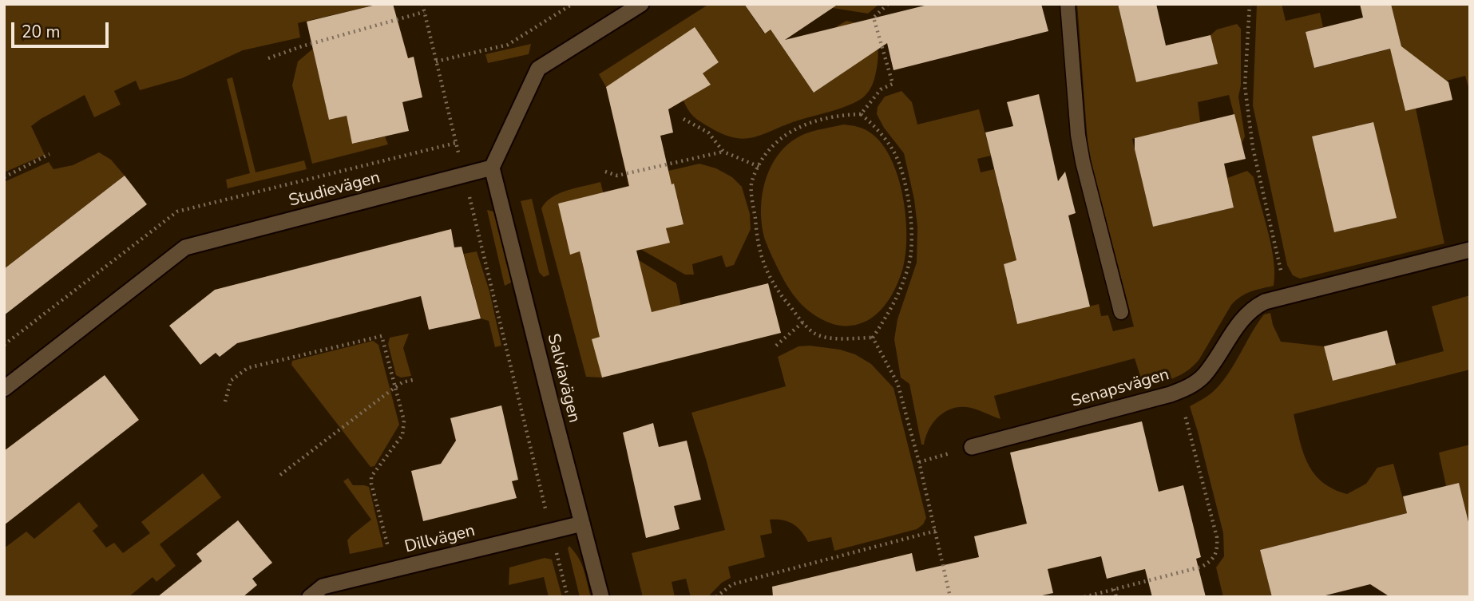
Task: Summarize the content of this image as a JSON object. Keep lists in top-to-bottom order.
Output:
{
  "streets": {
    "street": [
      "Studievägen",
      "Salviavägen",
      "Senapsvägen",
      "Dillvägen"
    ]
  },
  "crossings": [
    ["Studievägen", "Salviavägen"],
    ["Salviavägen", "Dillvägen"]
  ],
  "scale_bar": "20 m"
}
